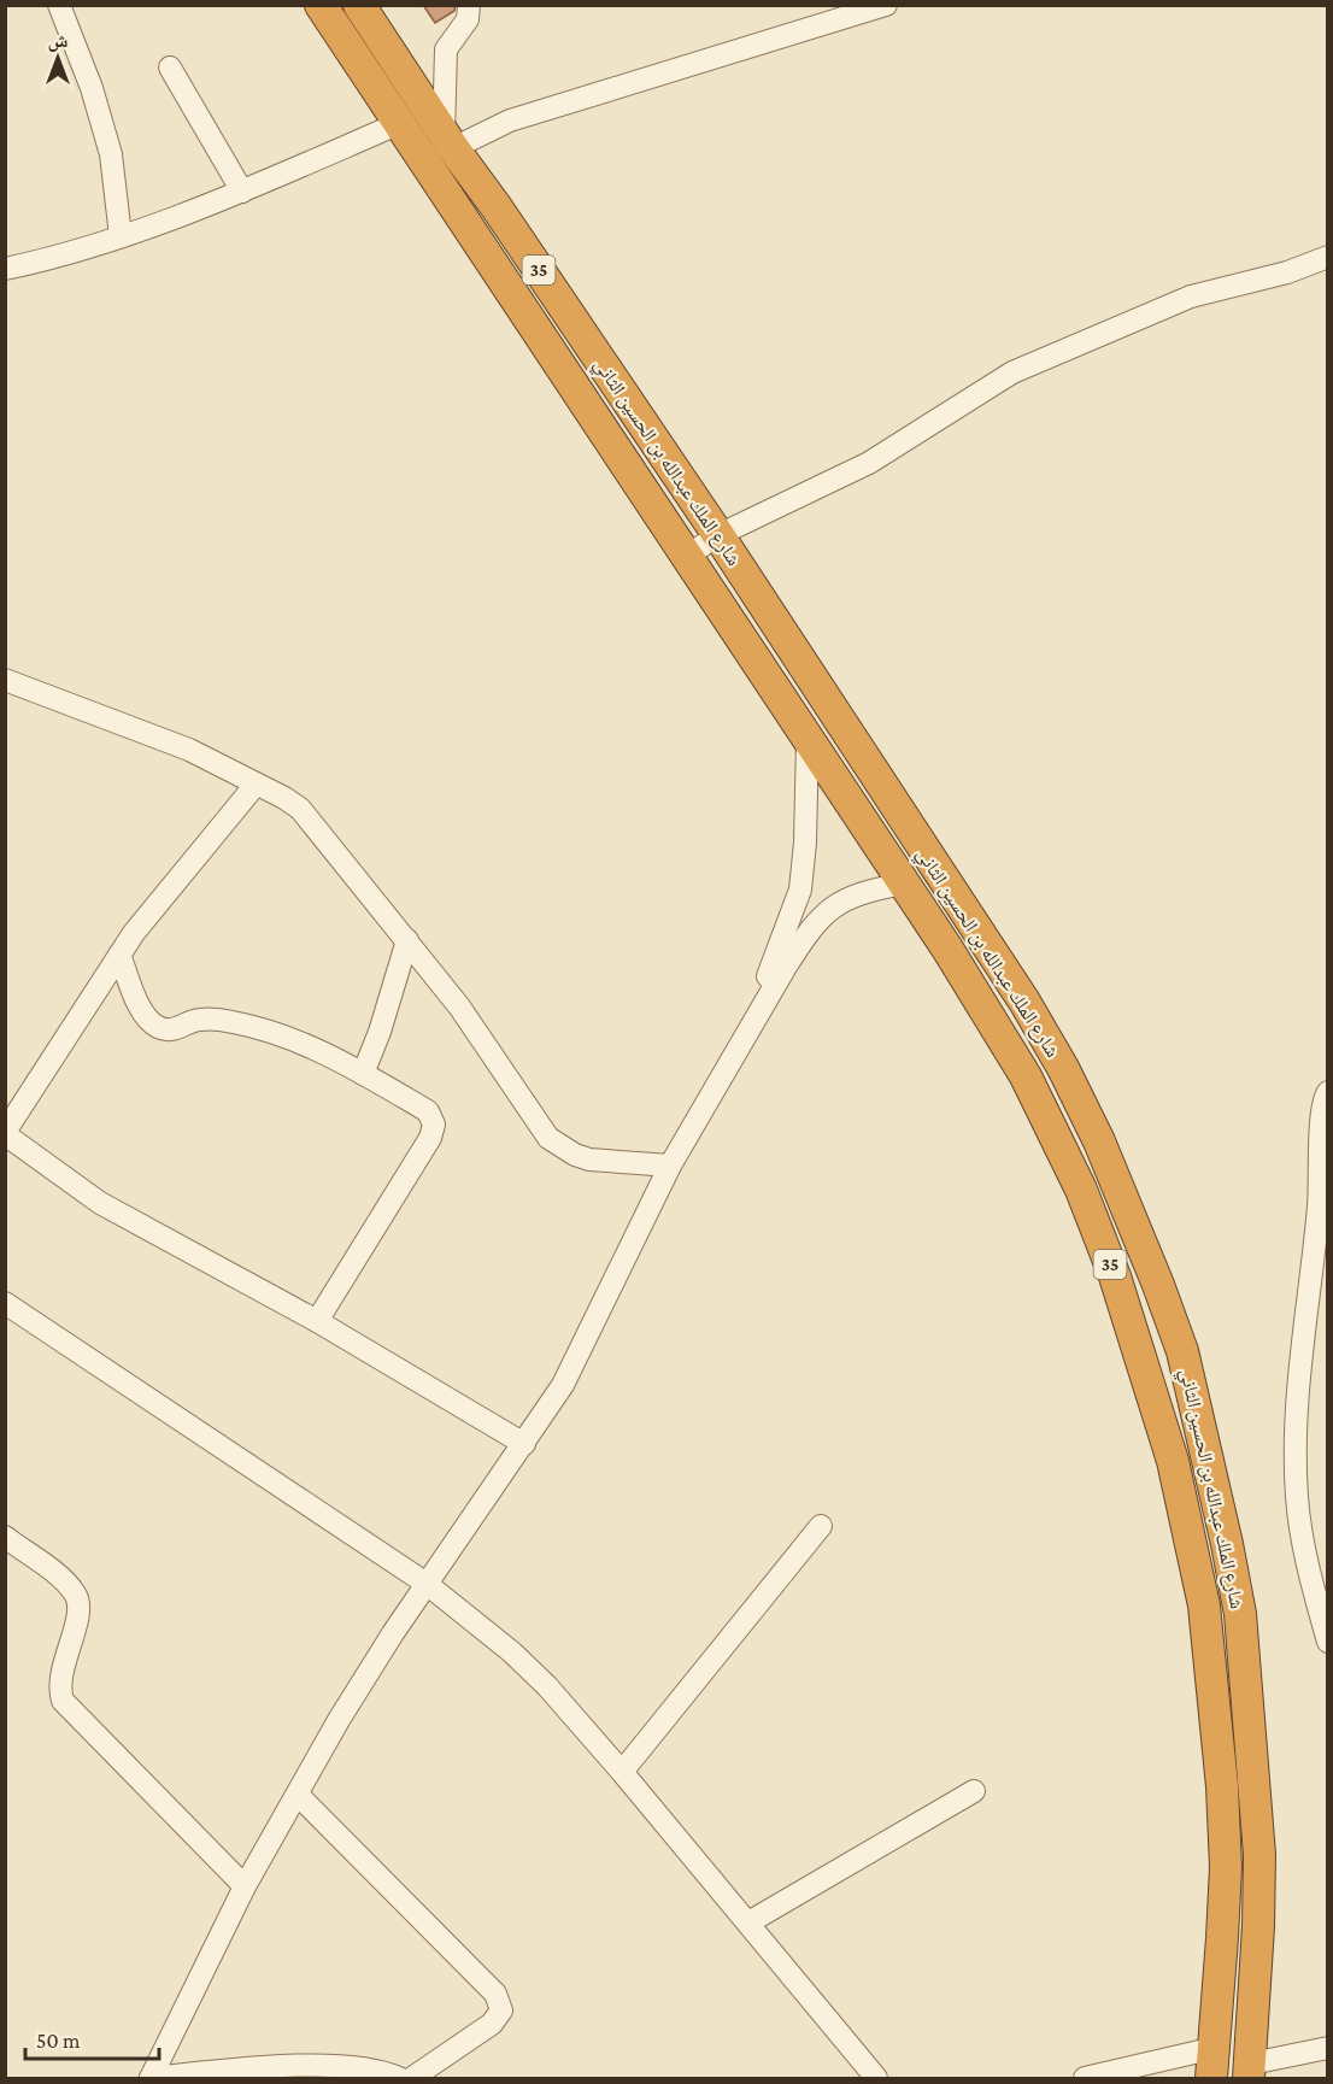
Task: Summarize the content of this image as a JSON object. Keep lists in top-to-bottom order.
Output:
{
  "streets": {
    "highway": ["35", "شارع الملك عبدالله بن الحسين الثاني"]
  },
  "scale_bar": "50 m",
  "north": "top"
}
